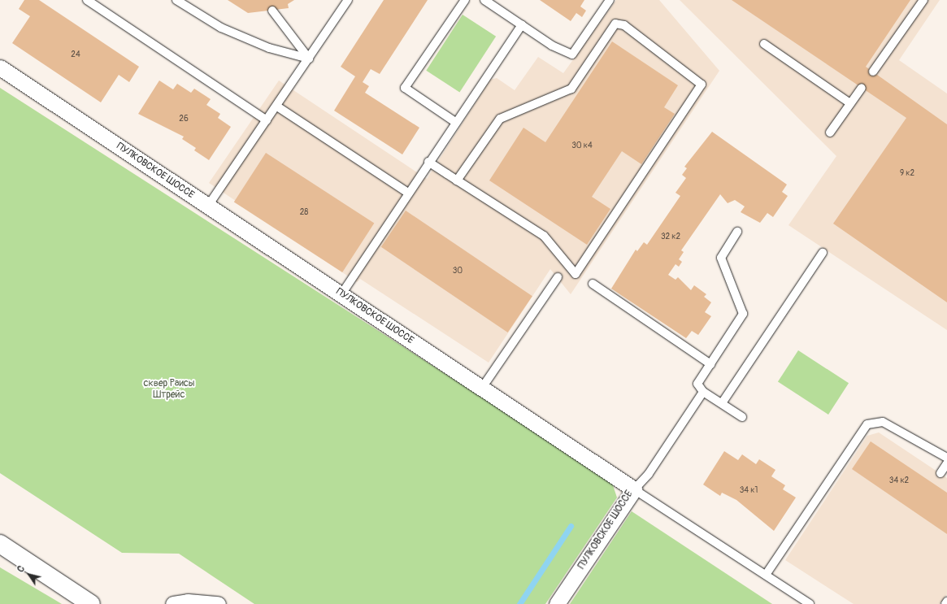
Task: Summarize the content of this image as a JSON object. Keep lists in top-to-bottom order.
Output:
{
  "streets": {
    "street": ["ПУЛКОВСКОЕ ШОССЕ"]
  },
  "parks": ["сквер Раисы Штрейс"],
  "house_numbers": [
    "24",
    "26",
    "30 к4",
    "9 к2",
    "28",
    "32 к2",
    "30",
    "34 к2",
    "34 к1"
  ],
  "north": "top left"
}
